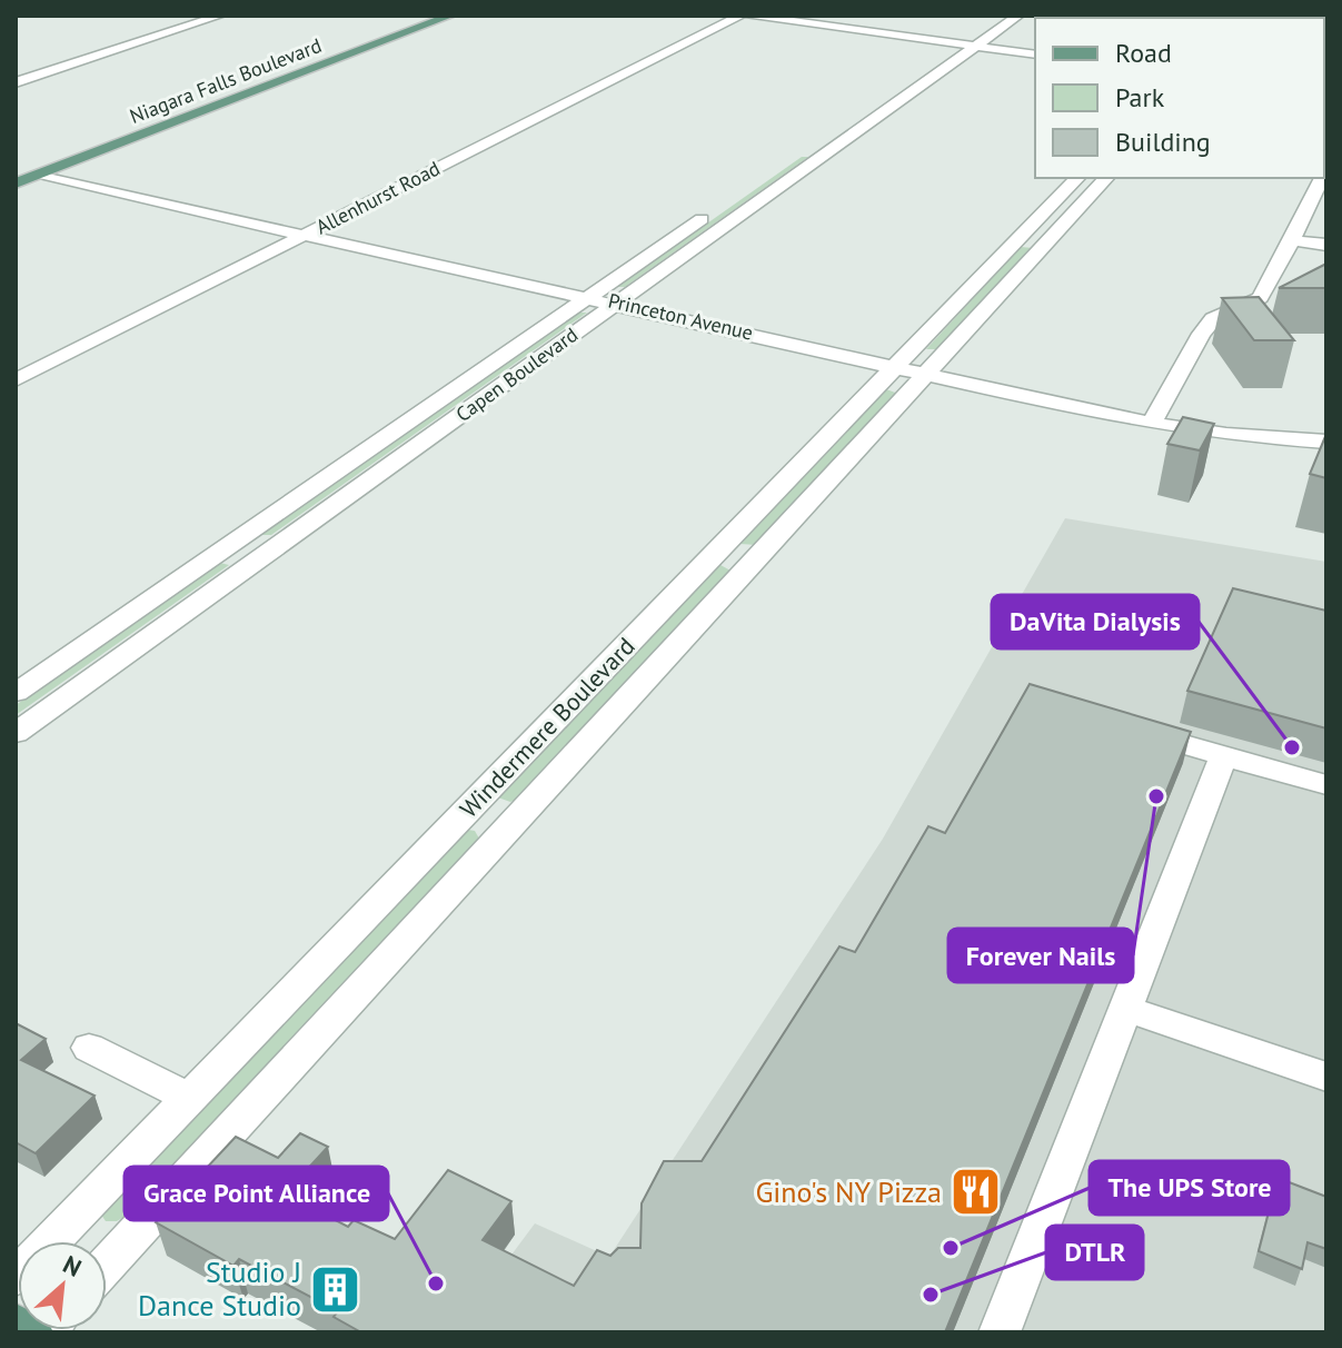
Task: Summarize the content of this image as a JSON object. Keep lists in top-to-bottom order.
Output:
{
  "streets": {
    "main road": ["Niagara Falls Boulevard"],
    "street": [
      "Allenhurst Road",
      "Princeton Avenue",
      "Capen Boulevard",
      "Windermere Boulevard"
    ]
  },
  "crossings": [
    ["Niagara Falls Boulevard", "Princeton Avenue"],
    ["Allenhurst Road", "Princeton Avenue"],
    ["Princeton Avenue", "Capen Boulevard"],
    ["Princeton Avenue", "Windermere Boulevard"]
  ],
  "places": {
    "other": [
      "DaVita Dialysis",
      "Forever Nails",
      "The UPS Store",
      "Grace Point Alliance",
      "DTLR"
    ],
    "restaurant": ["Gino's NY Pizza"],
    "building": ["Studio J Dance Studio"]
  },
  "legend": ["Road", "Park", "Building"],
  "north": "top right"
}
